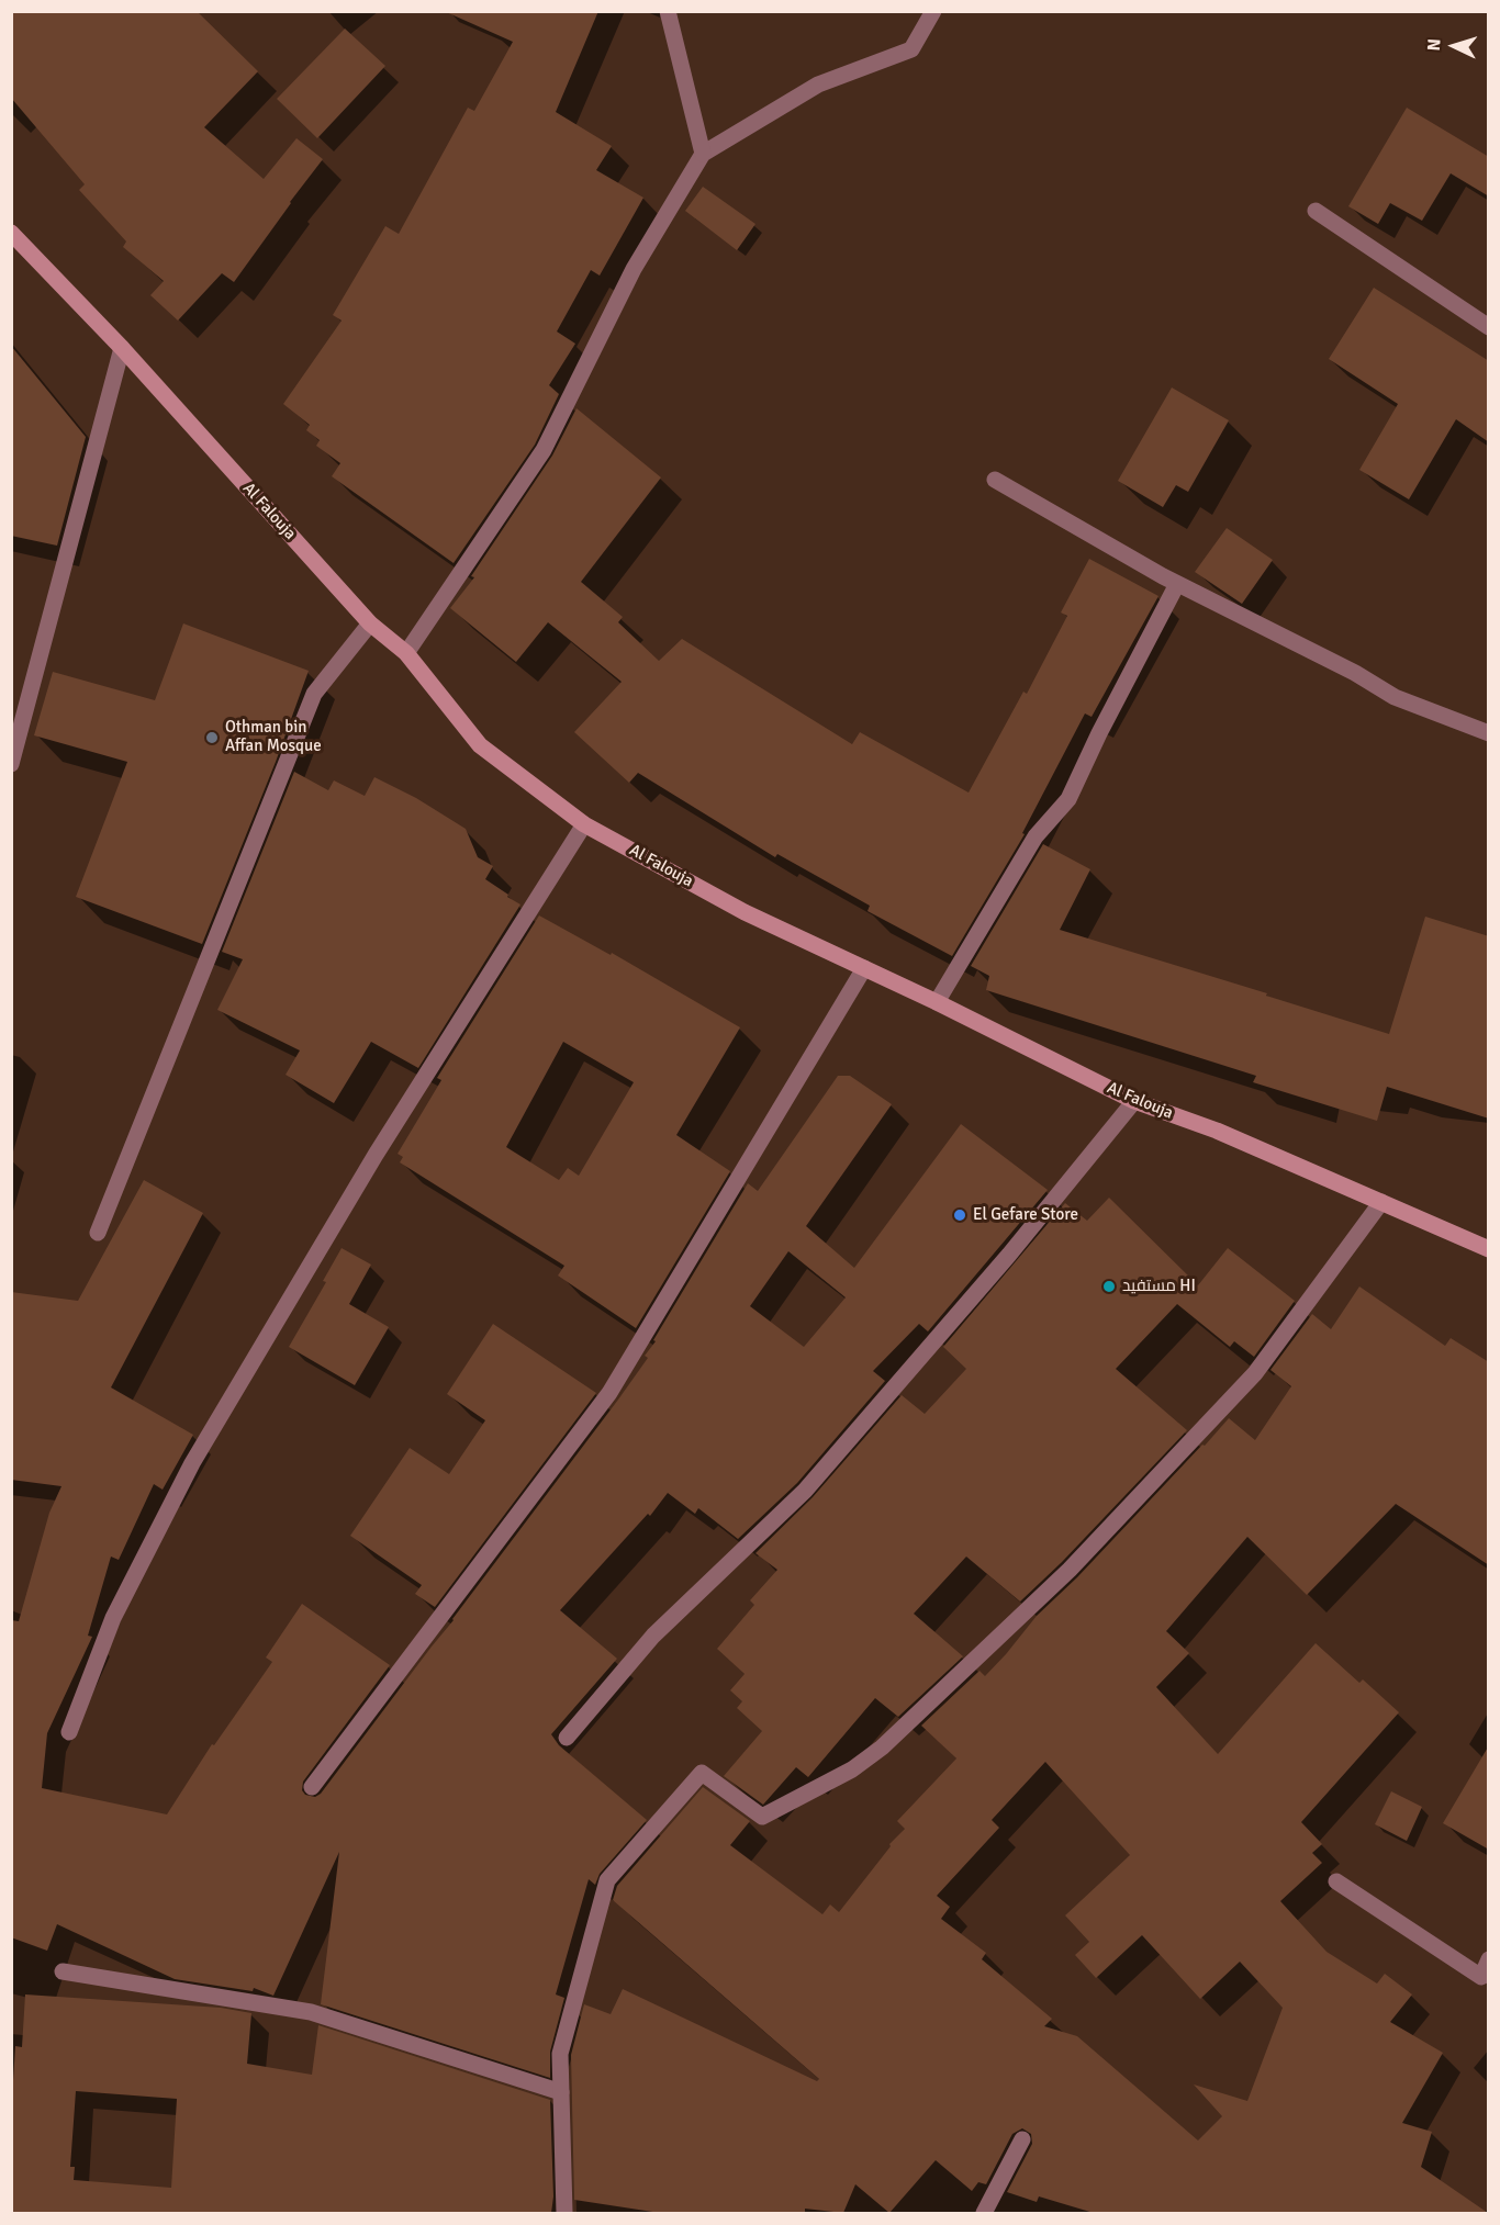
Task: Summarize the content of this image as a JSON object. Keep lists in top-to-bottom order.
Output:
{
  "streets": {
    "main road": ["Al Falouja"]
  },
  "places": ["Othman bin Affan Mosque", "El Gefare Store", "مستفيد HI"],
  "north": "left"
}
